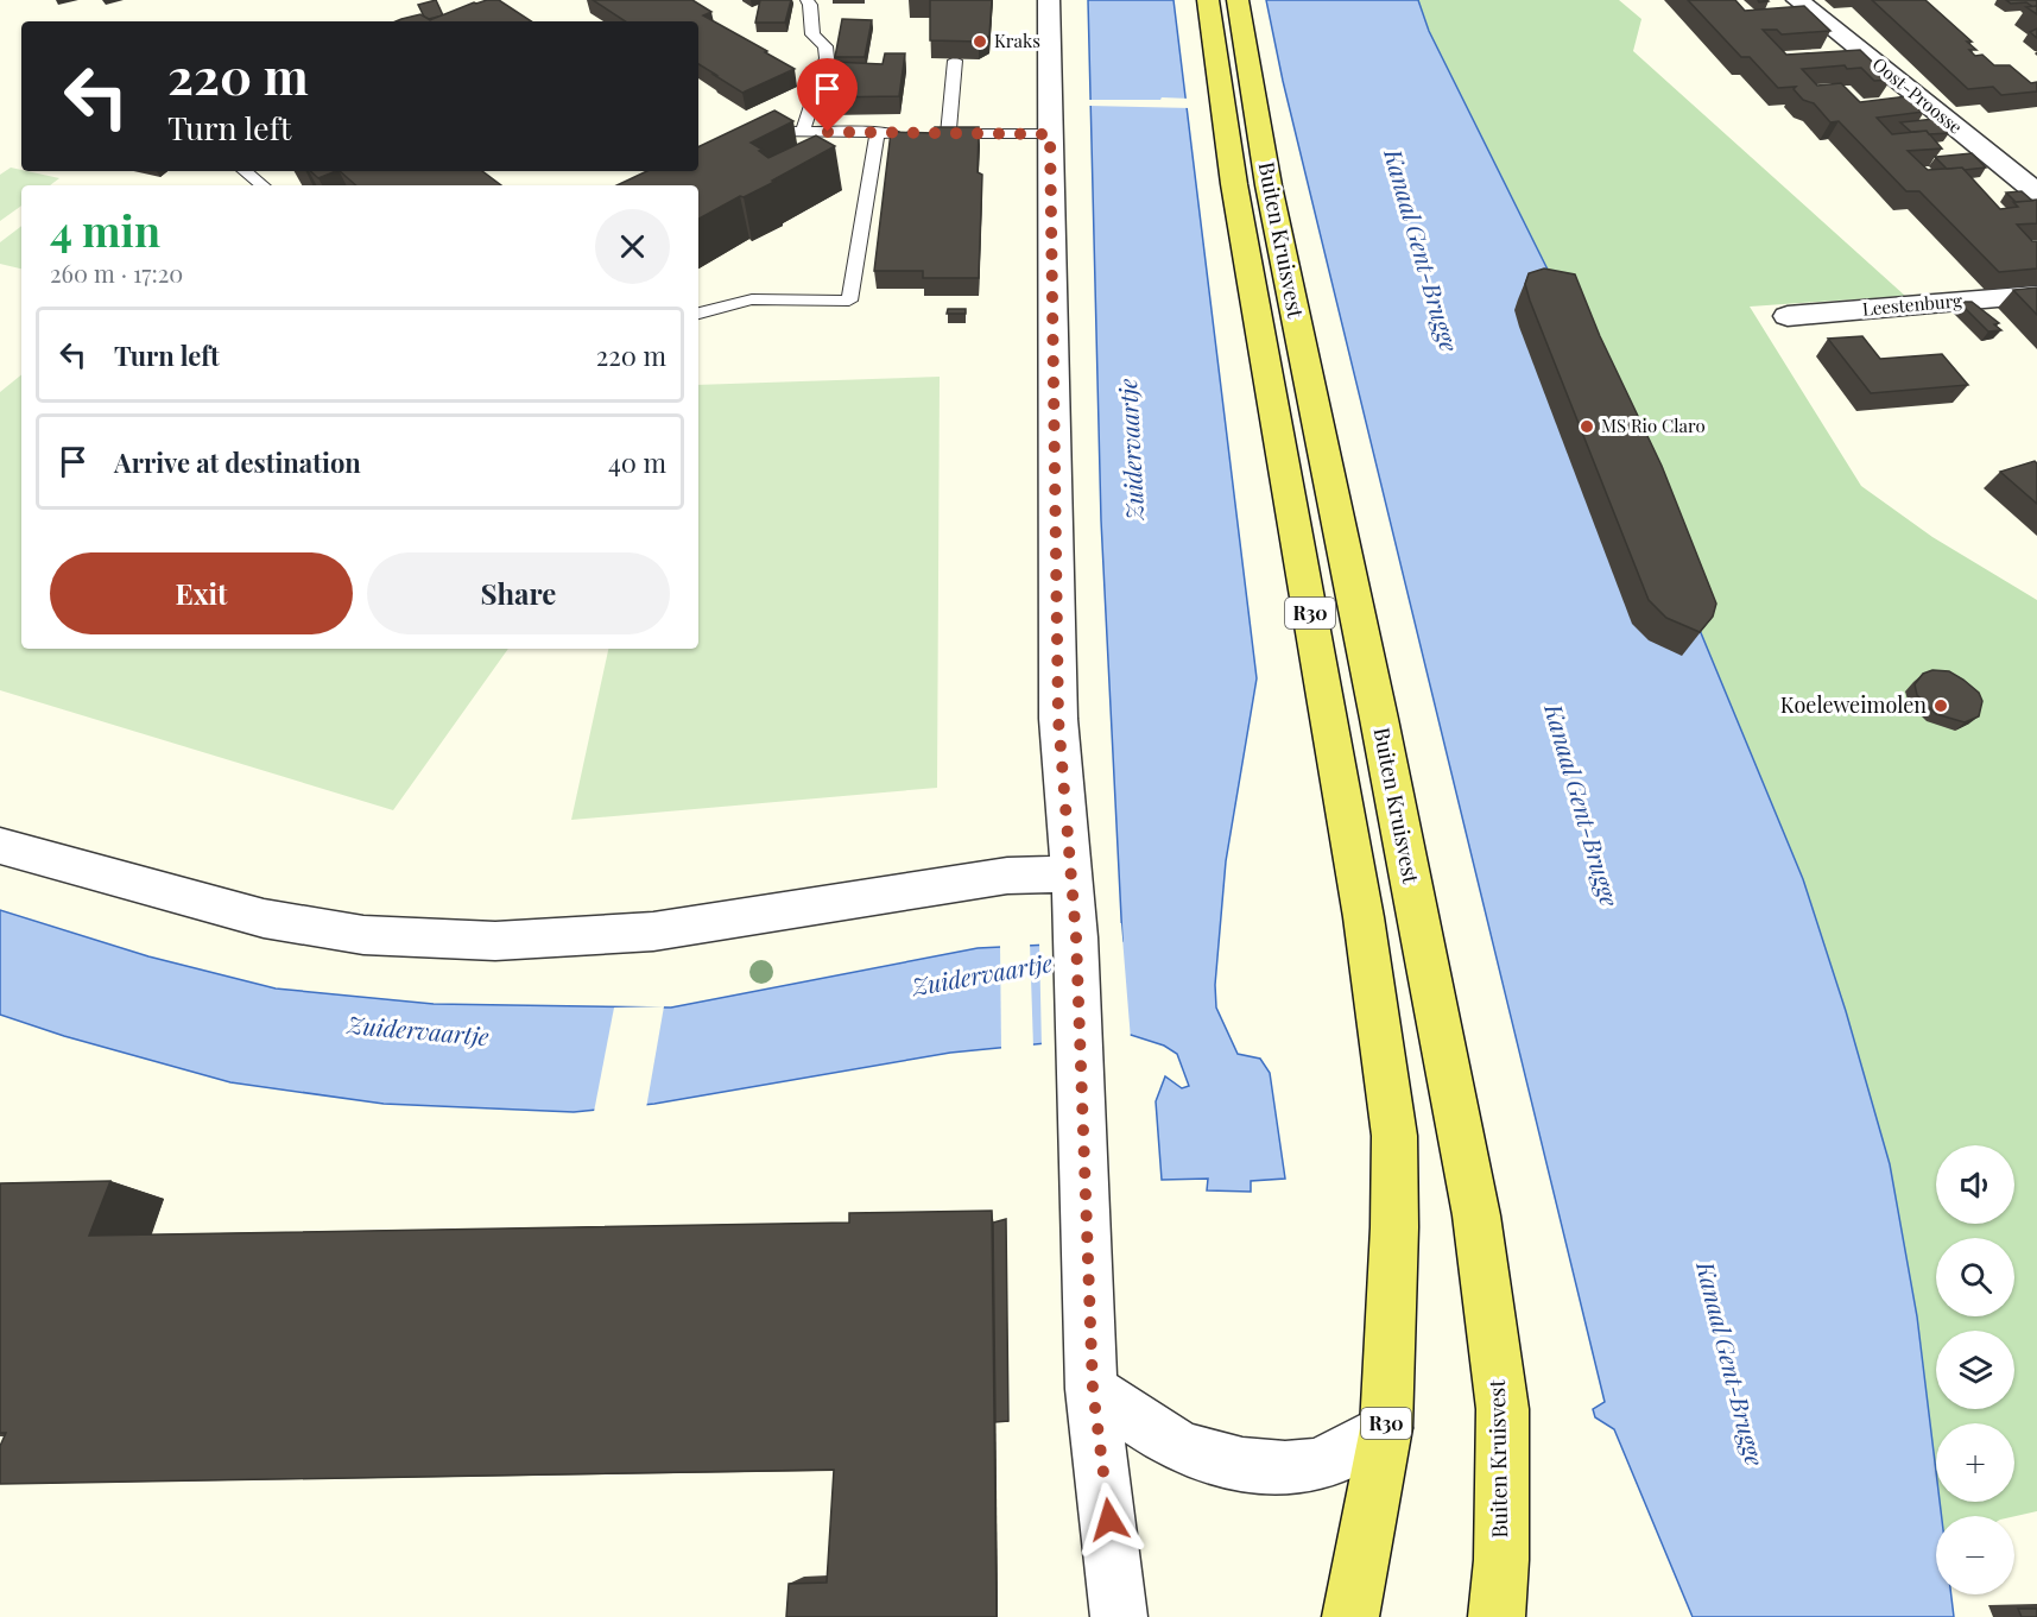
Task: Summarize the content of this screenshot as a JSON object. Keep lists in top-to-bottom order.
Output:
{
  "streets": {
    "main road": ["Buiten Kruisvest", "R30"],
    "street": ["Oost-Proosse", "Leestenburg"]
  },
  "water": ["Kanaal Gent-Brugge", "Zuidervaartje"],
  "places": ["Kraks", "MS Rio Claro", "Koeleweimolen"],
  "page": {
    "turn": ["220 m", "Turn left"],
    "heading": ["4 min", "260 m · 17:20"],
    "list": [
      {
        "name": "Turn left",
        "value": "220 m"
      },
      {
        "name": "Arrive at destination",
        "value": "40 m"
      }
    ],
    "buttons": ["Exit", "Share"],
    "map_buttons": ["+", "−"]
  }
}
